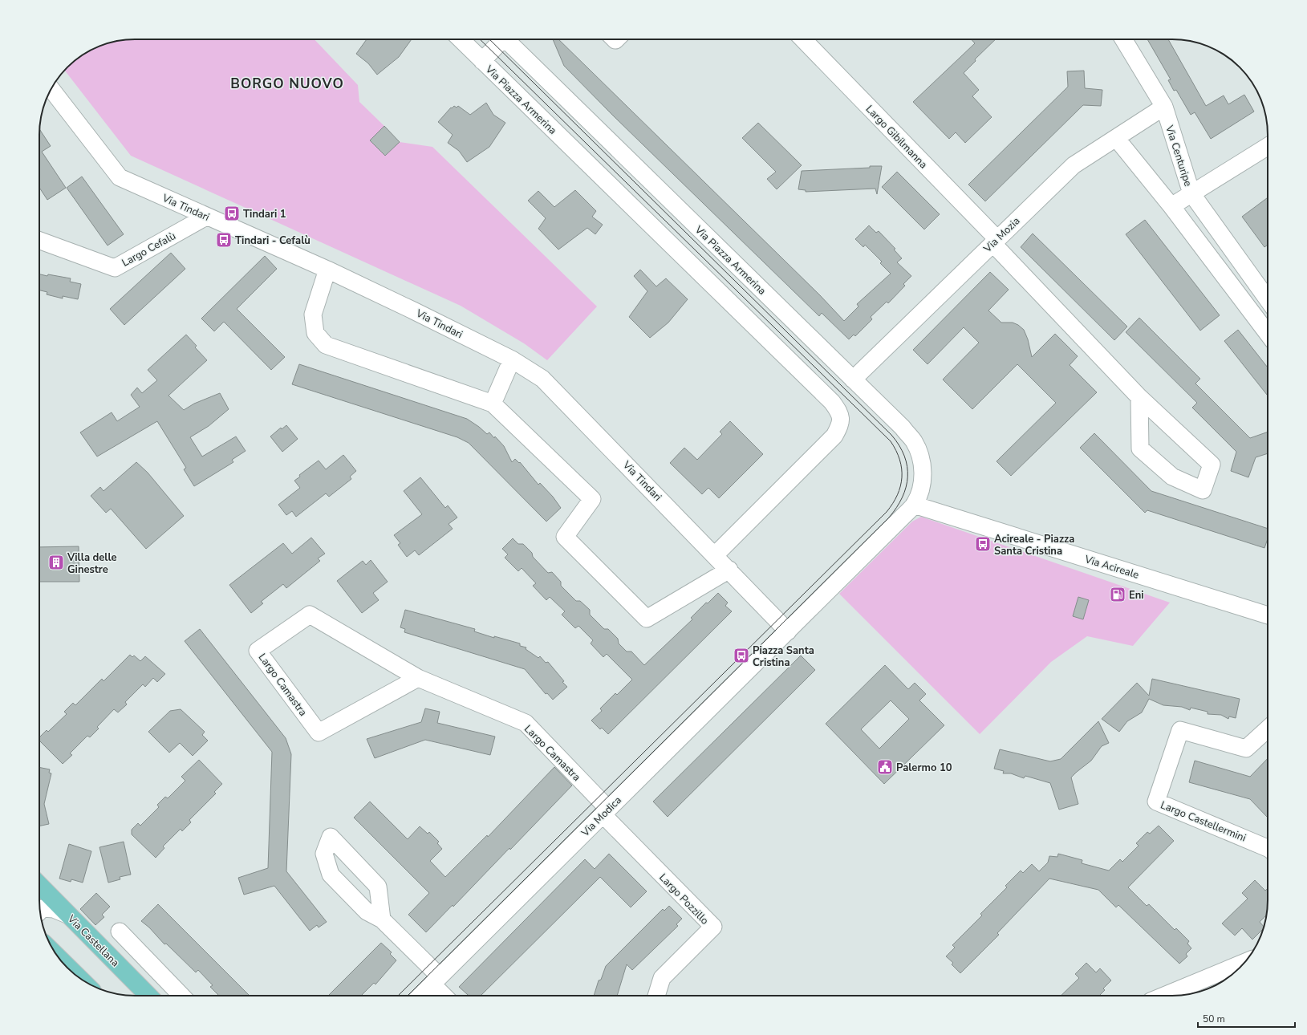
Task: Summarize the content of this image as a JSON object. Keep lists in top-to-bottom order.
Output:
{
  "streets": {
    "main road": ["Via Castellana"],
    "street": [
      "Via Piazza Armerina",
      "Largo Gibilmanna",
      "Via Centuripe",
      "Via Tindari",
      "Via Mozia",
      "Largo Cefalù",
      "Via Acireale",
      "Largo Camastra",
      "Via Modica",
      "Largo Castellermini",
      "Largo Pozzillo"
    ]
  },
  "crossings": [
    ["Via Piazza Armerina", "Via Tindari"],
    ["Via Piazza Armerina", "Via Mozia"],
    ["Via Piazza Armerina", "Via Acireale"],
    ["Largo Gibilmanna", "Via Mozia"],
    ["Via Centuripe", "Via Mozia"],
    ["Via Tindari", "Largo Cefalù"],
    ["Via Tindari", "Via Modica"],
    ["Largo Camastra", "Via Modica"],
    ["Largo Camastra", "Largo Pozzillo"],
    ["Via Modica", "Largo Pozzillo"]
  ],
  "districts": ["BORGO NUOVO"],
  "places": {
    "bus stop": [
      "Tindari 1",
      "Tindari - Cefalù",
      "Acireale - Piazza Santa Cristina",
      "Piazza Santa Cristina"
    ],
    "building": ["Villa delle Ginestre"],
    "fuel station": ["Eni"],
    "public building": ["Palermo 10"]
  },
  "scale_bar": "50 m"
}
